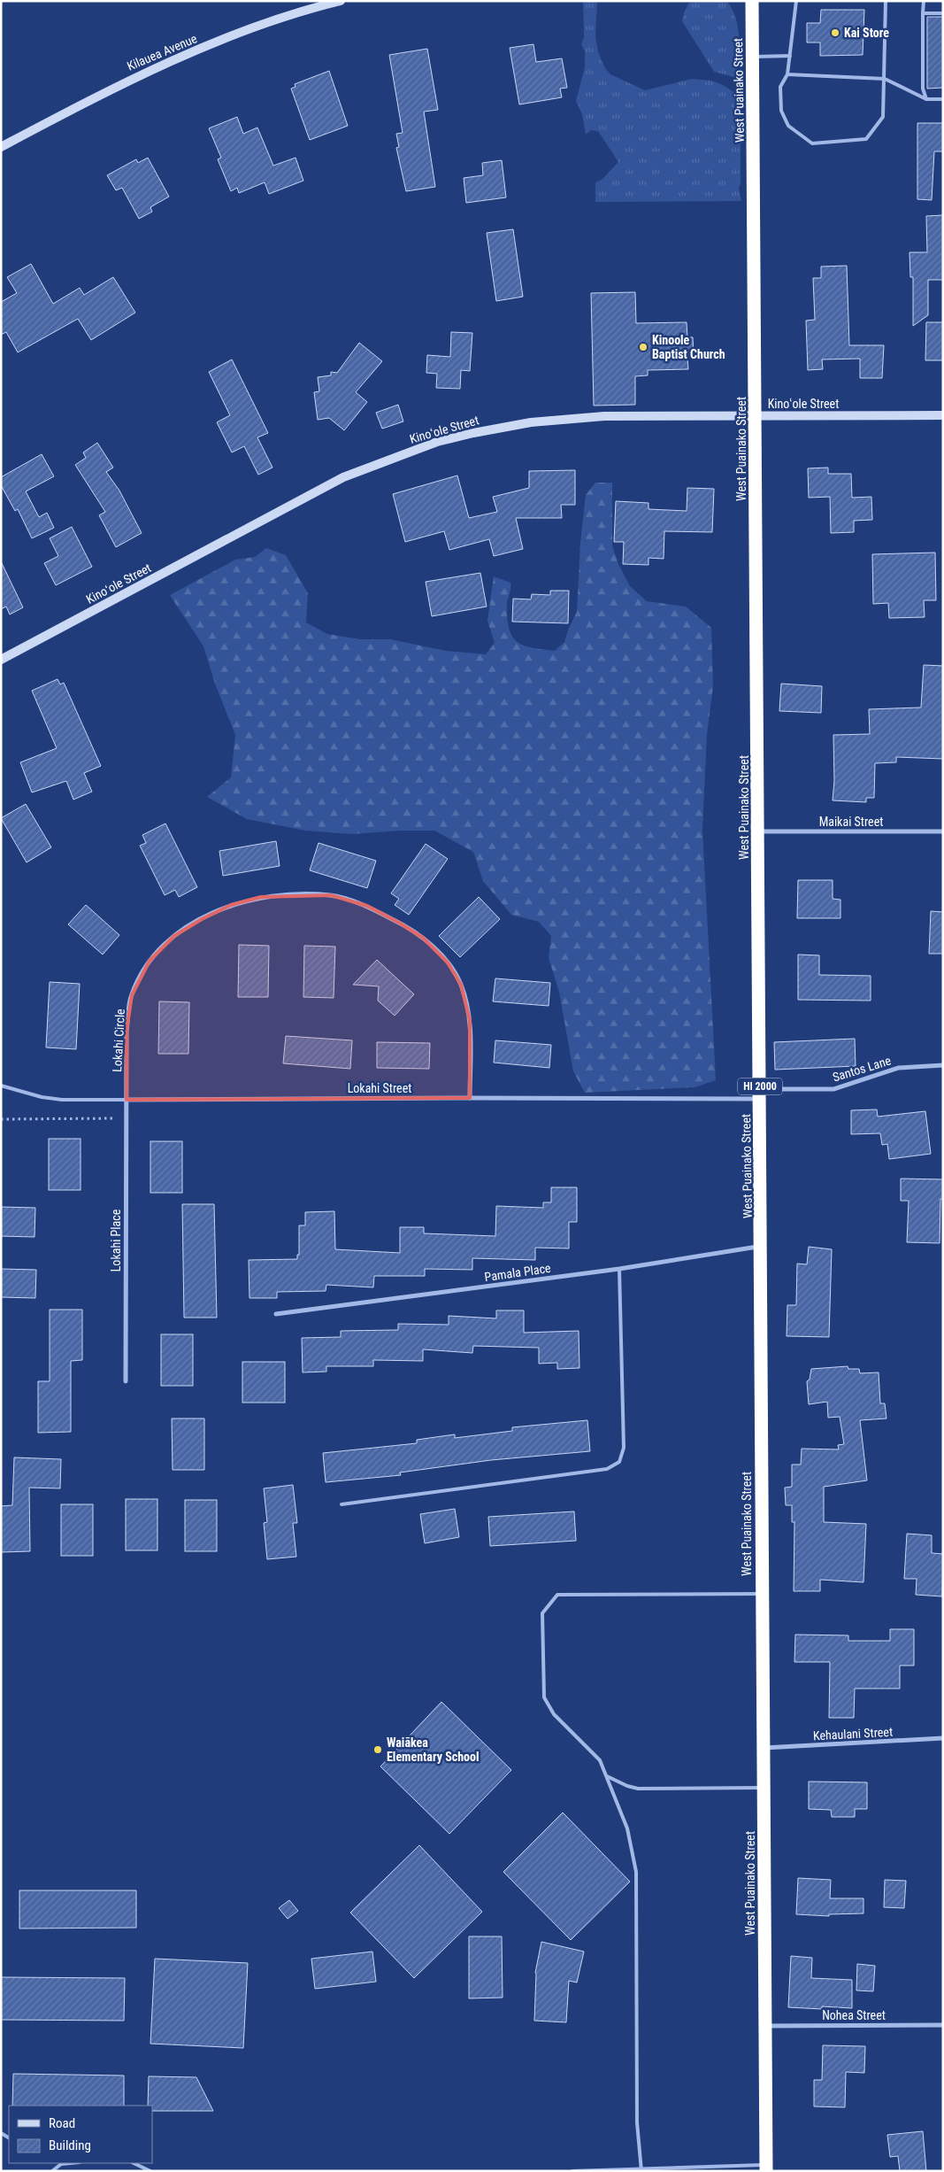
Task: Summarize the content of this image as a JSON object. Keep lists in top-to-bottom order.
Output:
{
  "streets": {
    "highway": ["West Puainako Street", "HI 2000"],
    "street": [
      "Kilauea Avenue",
      "Kinoʻole Street",
      "Maikai Street",
      "Lokahi Circle",
      "Santos Lane",
      "Lokahi Street",
      "Lokahi Place",
      "Pamala Place",
      "Kehaulani Street",
      "Nohea Street"
    ]
  },
  "crossings": [
    ["West Puainako Street", "Kinoʻole Street"],
    ["West Puainako Street", "Maikai Street"],
    ["West Puainako Street", "Santos Lane"],
    ["West Puainako Street", "Lokahi Street"],
    ["West Puainako Street", "Pamala Place"],
    ["West Puainako Street", "Kehaulani Street"],
    ["West Puainako Street", "Nohea Street"],
    ["Lokahi Circle", "Lokahi Street"],
    ["Lokahi Circle", "Lokahi Place"],
    ["Santos Lane", "Lokahi Street"],
    ["Lokahi Street", "Lokahi Place"]
  ],
  "places": ["Kai Store", "Kinoole Baptist Church", "Waiākea Elementary School"],
  "legend": ["Road", "Building"]
}
